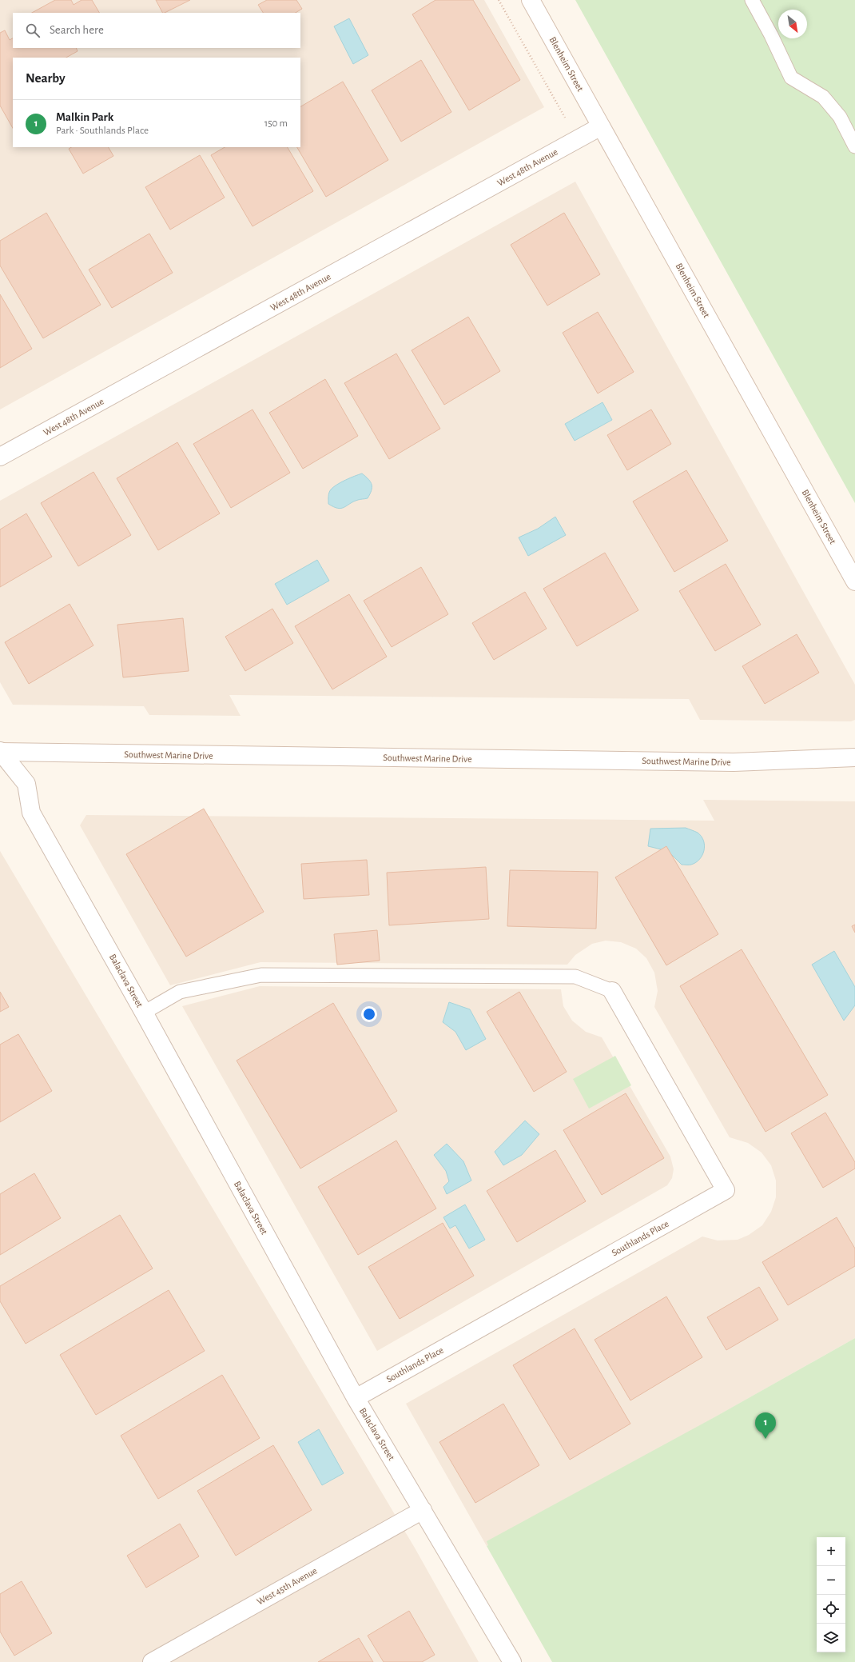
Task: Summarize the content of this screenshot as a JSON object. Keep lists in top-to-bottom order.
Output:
{
  "streets": {
    "street": [
      "Blenheim Street",
      "West 48th Avenue",
      "Southwest Marine Drive",
      "Balaclava Street",
      "Southlands Place",
      "West 45th Avenue"
    ]
  },
  "crossings": [
    ["Blenheim Street", "West 48th Avenue"],
    ["Southwest Marine Drive", "Balaclava Street"],
    ["Balaclava Street", "Southlands Place"],
    ["Balaclava Street", "West 45th Avenue"]
  ],
  "north": "bottom right",
  "page": {
    "search": "Search here",
    "heading": "Nearby",
    "list": [
      {
        "mark": "1",
        "name": "Malkin Park",
        "note": "Park · Southlands Place",
        "value": "150 m"
      }
    ],
    "pins": "1",
    "map_buttons": ["+", "−"]
  }
}
